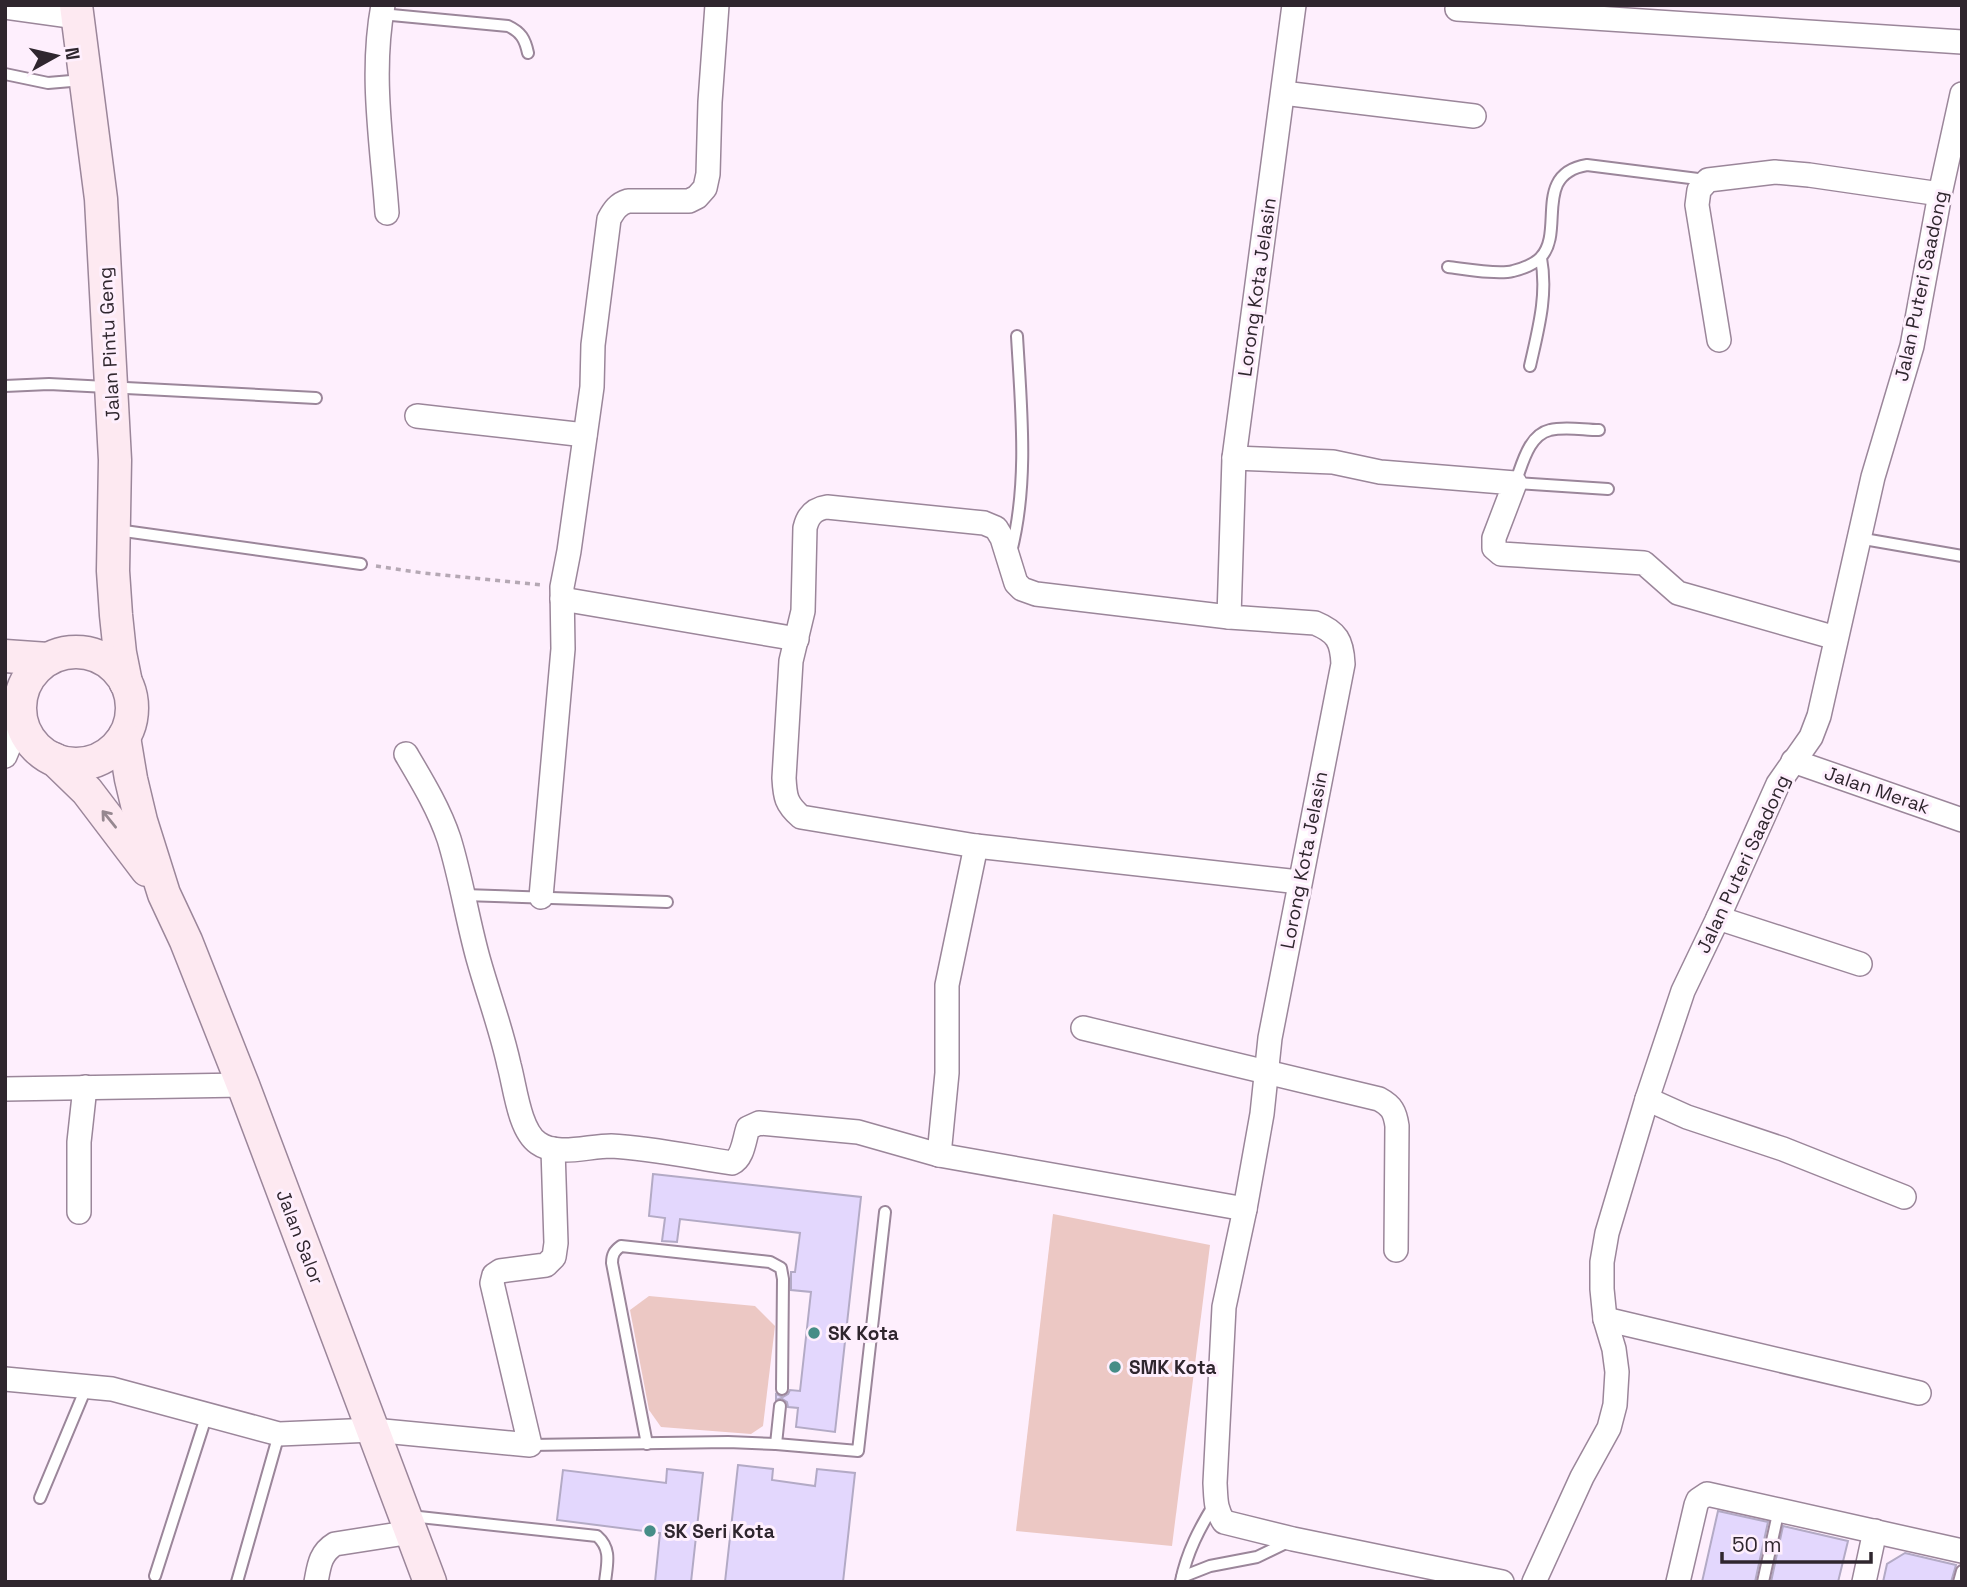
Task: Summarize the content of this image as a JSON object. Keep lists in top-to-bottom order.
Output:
{
  "streets": {
    "main road": ["Jalan Pintu Geng", "Jalan Salor"],
    "street": ["Jalan Puteri Saadong", "Lorong Kota Jelasin", "Jalan Merak"]
  },
  "crossings": [
    ["Jalan Puteri Saadong", "Jalan Merak"],
    ["Jalan Pintu Geng", "Jalan Salor"]
  ],
  "places": ["SK Kota", "SMK Kota", "SK Seri Kota"],
  "scale_bar": "50 m",
  "north": "right"
}
